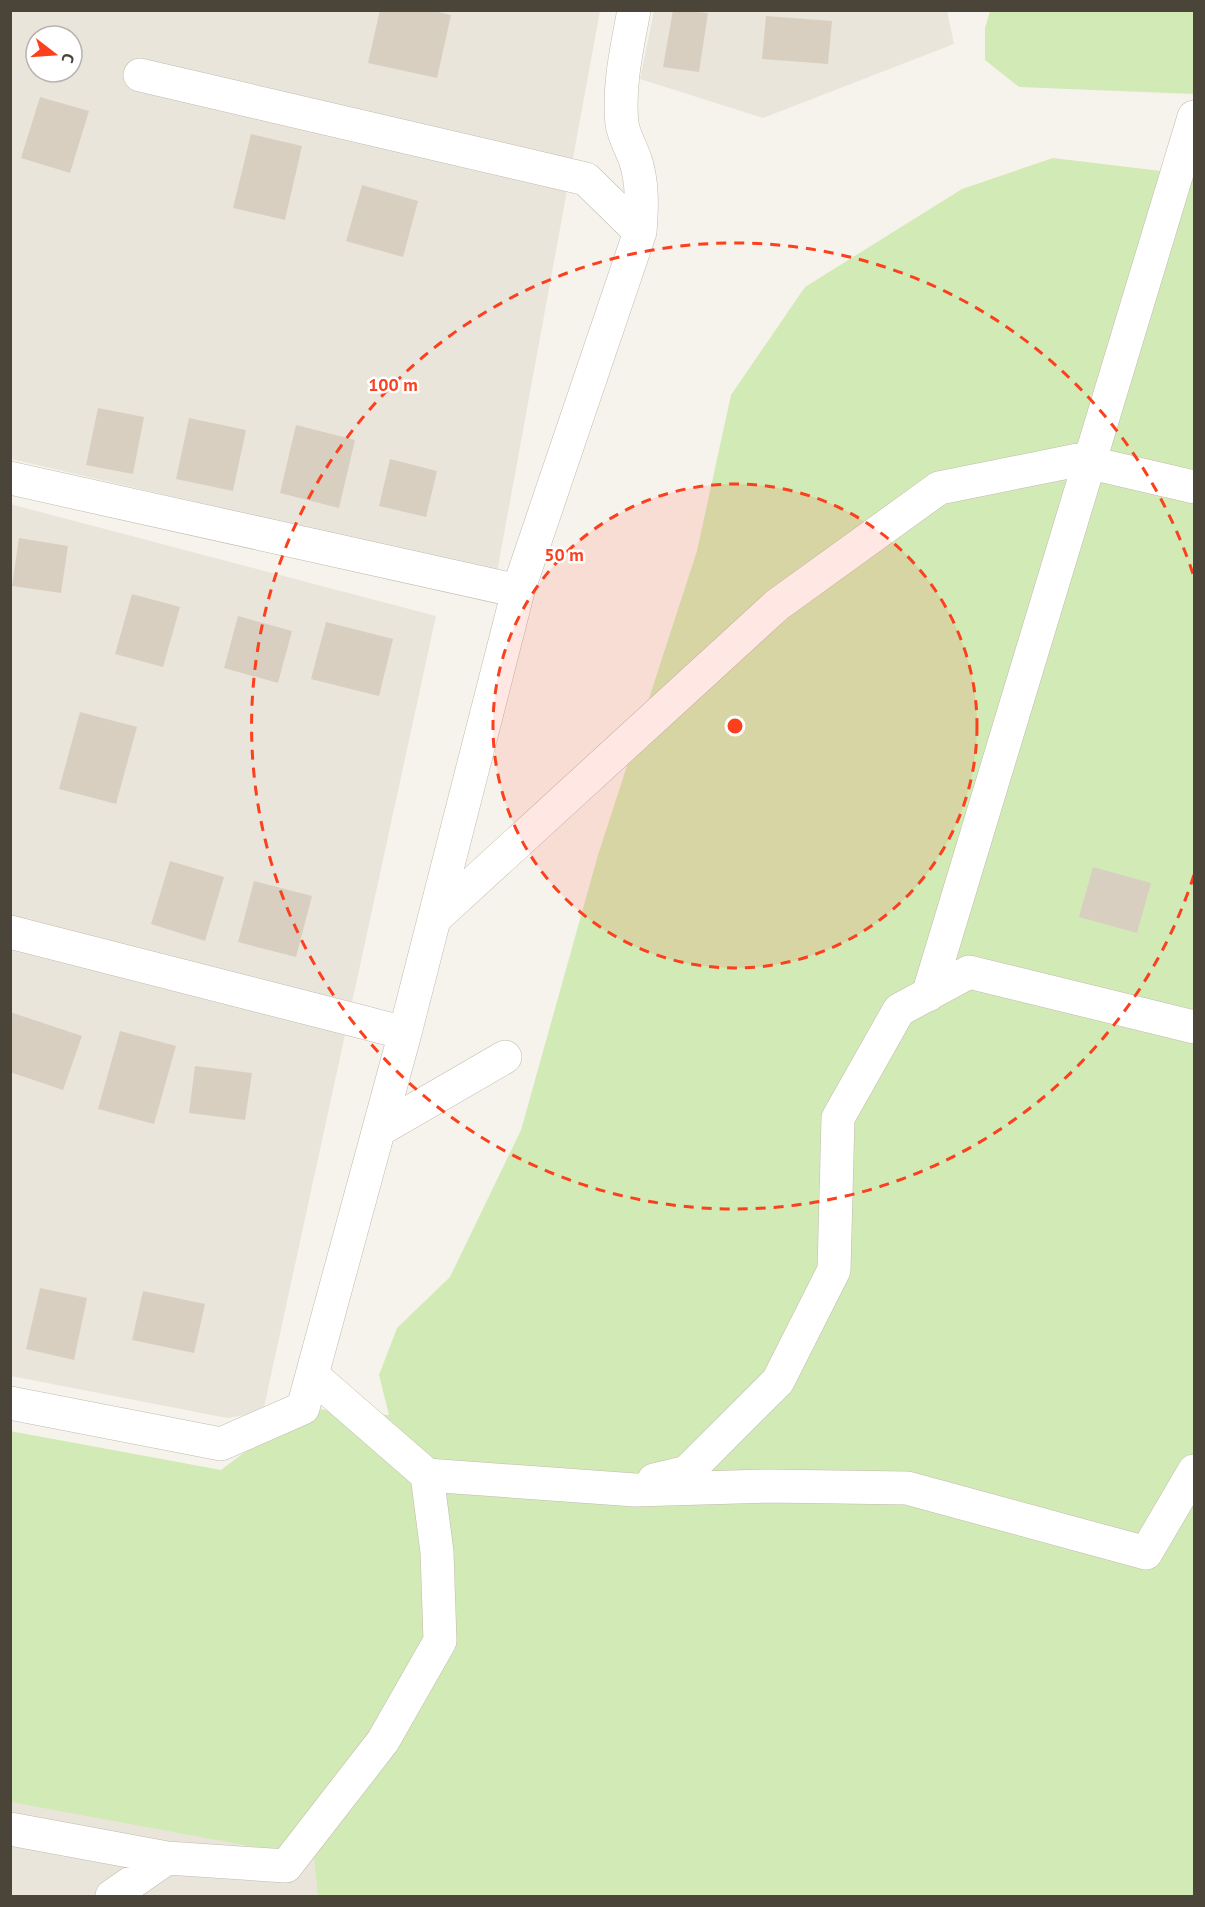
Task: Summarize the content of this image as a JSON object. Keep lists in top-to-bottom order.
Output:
{
  "north": "right",
  "rings": ["100 m", "50 m"]
}
